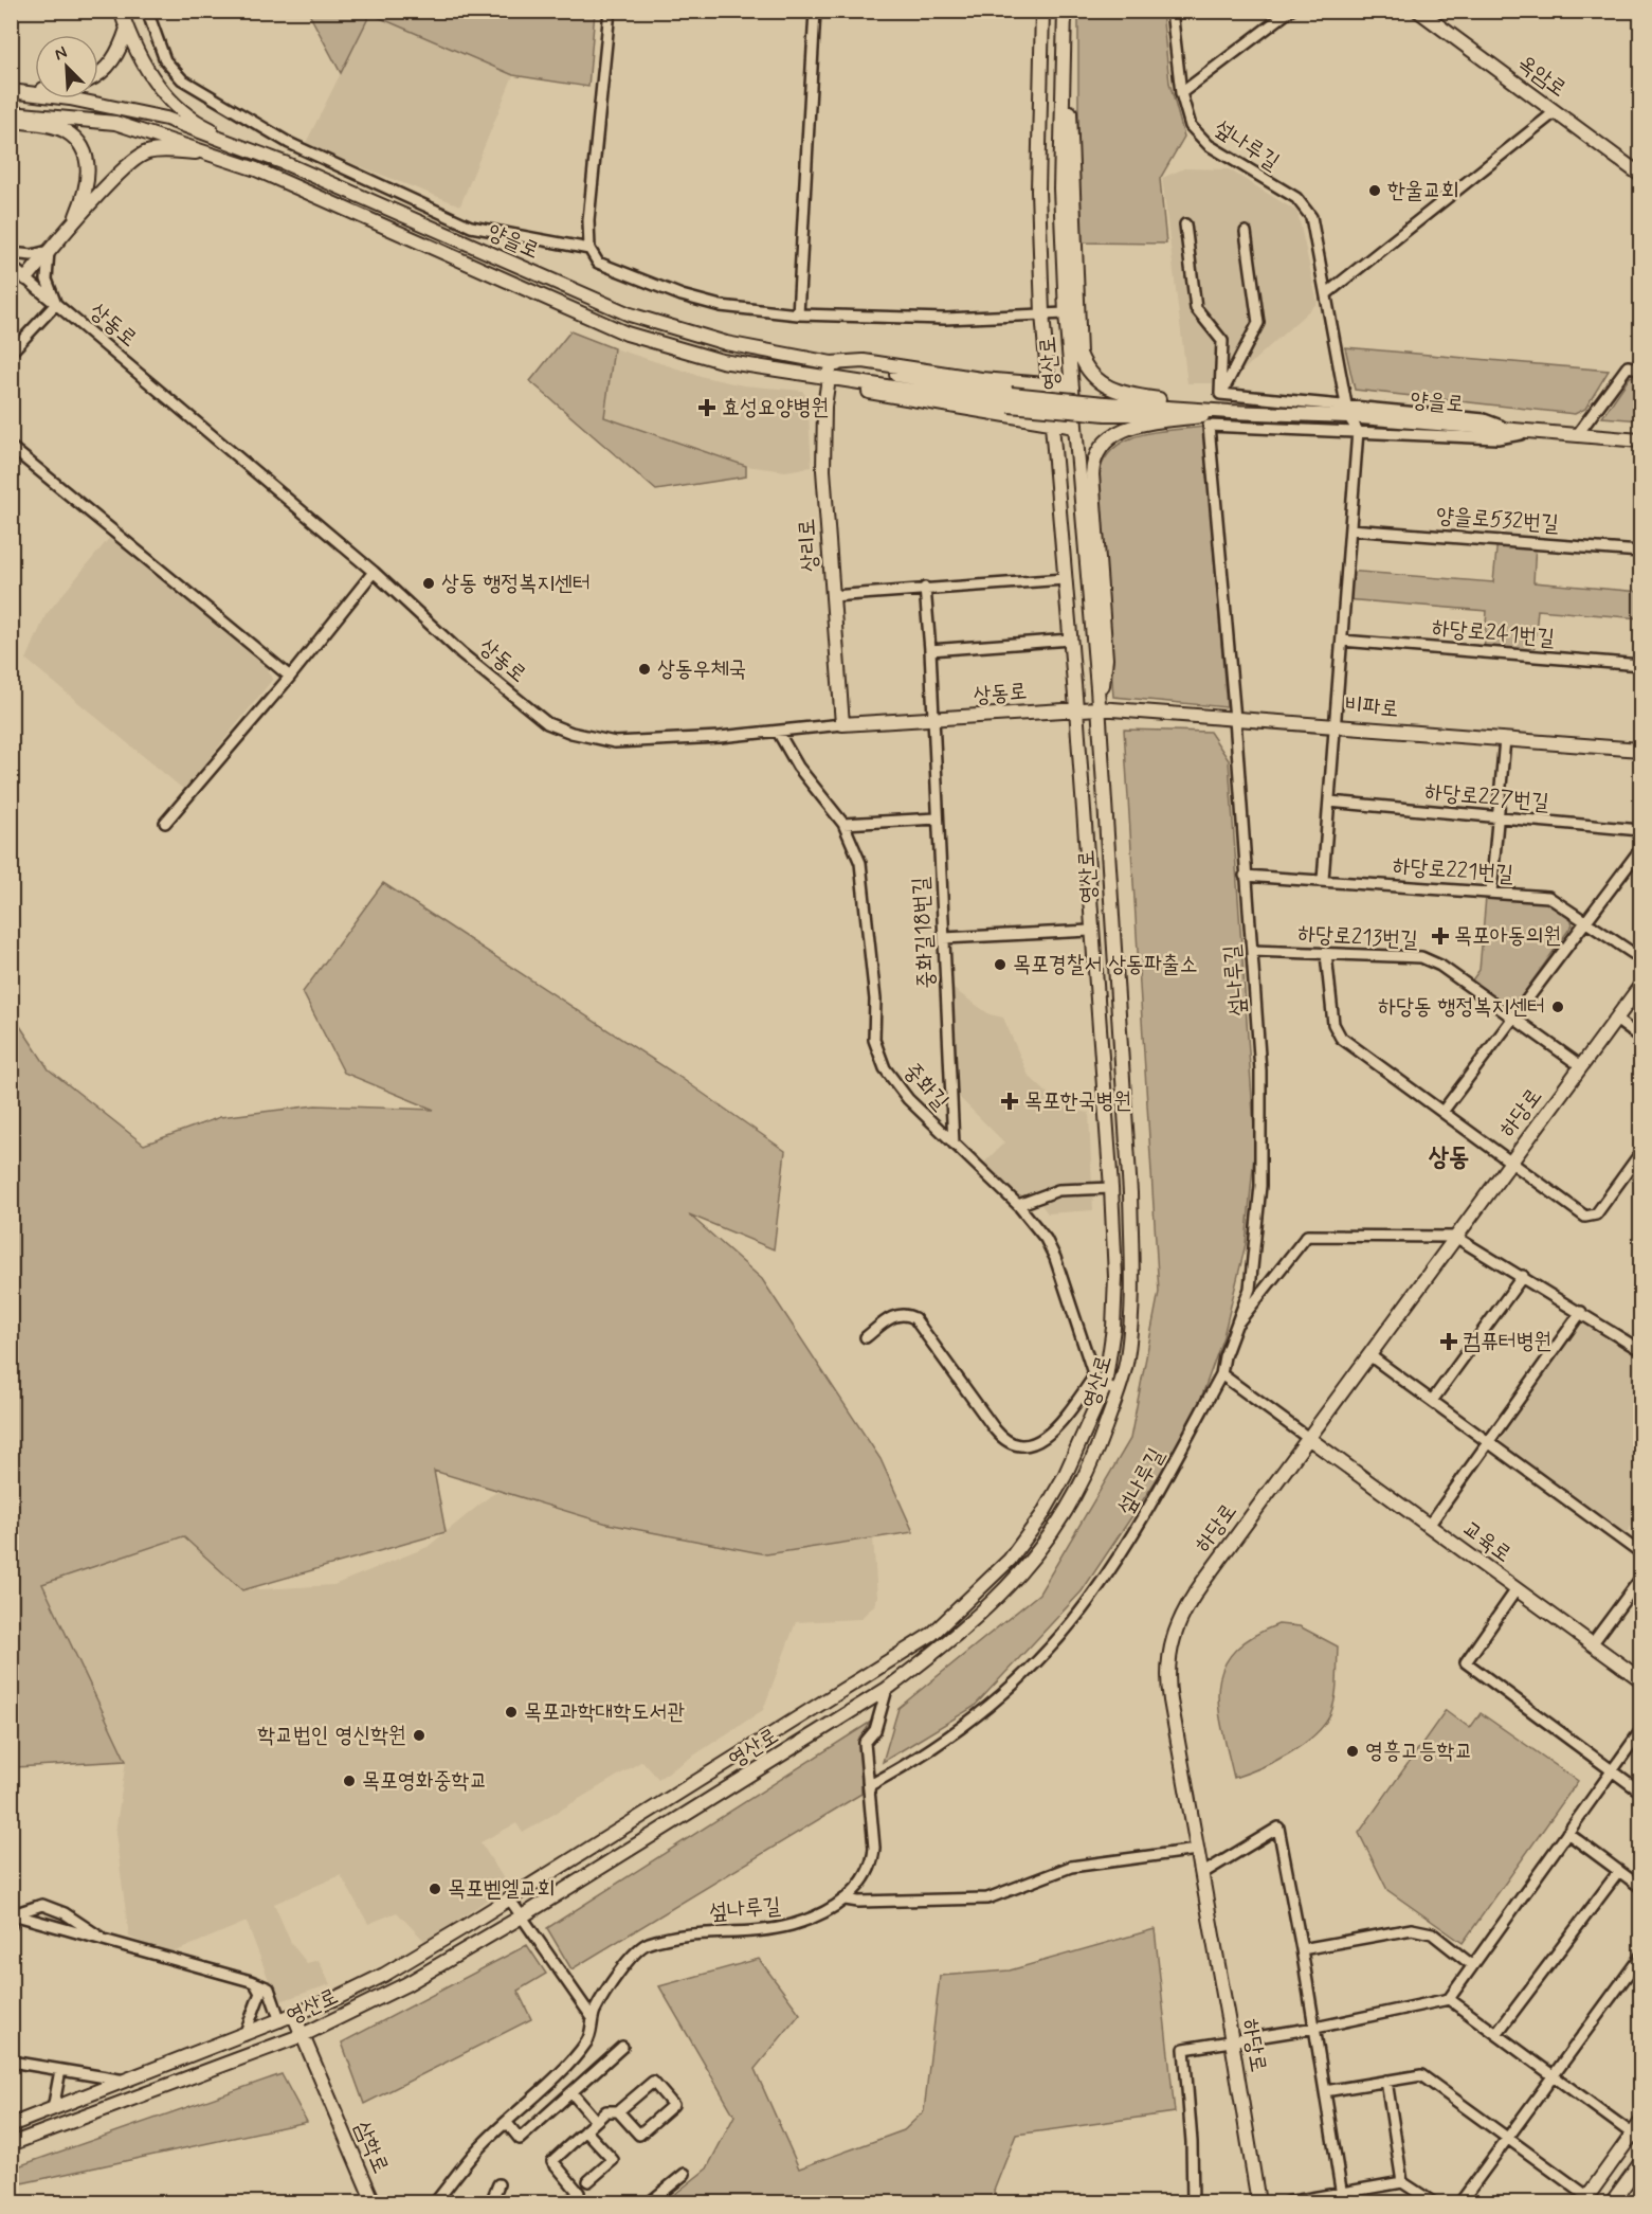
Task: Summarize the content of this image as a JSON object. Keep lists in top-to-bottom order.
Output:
{
  "streets": {
    "street": [
      "옥암로",
      "섶나루길",
      "양을로",
      "상동로",
      "영산로",
      "양을로532번길",
      "상리로",
      "하당로241번길",
      "비파로",
      "하당로227번길",
      "하당로221번길",
      "중화길18번길",
      "하당로213번길",
      "중화길",
      "하당로",
      "교육로",
      "삼학로"
    ]
  },
  "crossings": [
    ["섶나루길", "양을로"],
    ["섶나루길", "비파로"],
    ["섶나루길", "하당로221번길"],
    ["섶나루길", "하당로213번길"],
    ["양을로", "상리로"],
    ["상동로", "영산로"],
    ["상동로", "상리로"],
    ["상동로", "비파로"],
    ["상동로", "중화길18번길"],
    ["상동로", "중화길"],
    ["영산로", "비파로"],
    ["영산로", "중화길"],
    ["영산로", "삼학로"],
    ["중화길18번길", "중화길"],
    ["하당로213번길", "하당로"],
    ["하당로", "교육로"]
  ],
  "districts": ["상동"],
  "places": {
    "other": [
      "한울교회",
      "상동 행정복지센터",
      "상동우체국",
      "목포경찰서 상동파출소",
      "하당동 행정복지센터",
      "목포과학대학도서관",
      "학교법인 영신학원",
      "영흥고등학교",
      "목포영화중학교",
      "목포벧엘교회"
    ],
    "health": [
      "효성요양병원",
      "목포아동의원",
      "목포한국병원",
      "컴퓨터병원"
    ]
  },
  "north": "top left"
}
